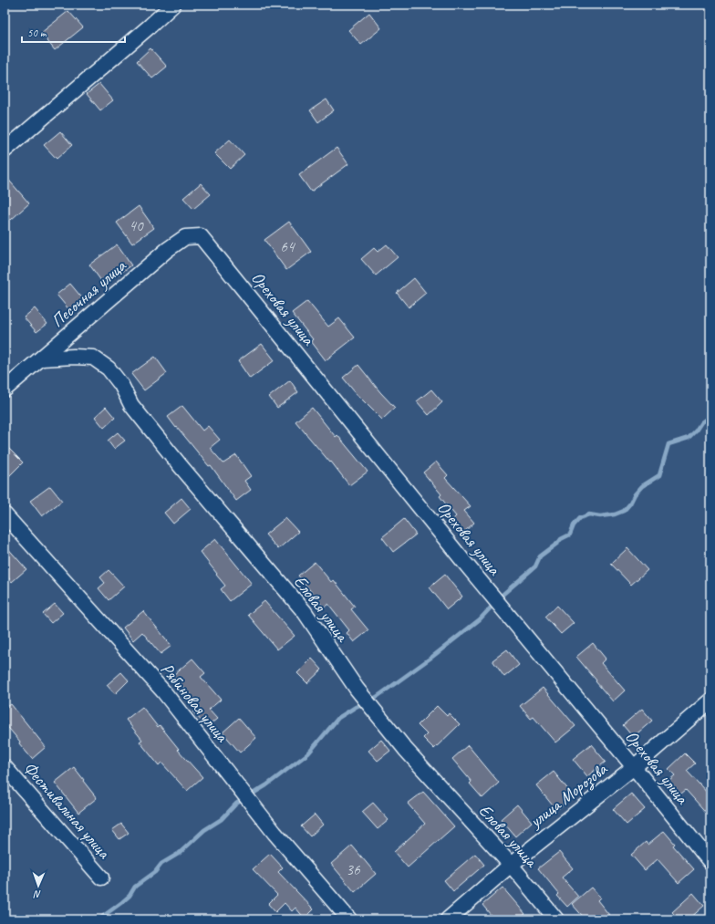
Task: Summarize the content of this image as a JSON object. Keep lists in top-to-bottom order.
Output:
{
  "streets": {
    "street": [
      "Песочная улица",
      "Ореховая улица",
      "Еловая улица",
      "Рябиновая улица",
      "улица Морозова",
      "Фестивальная улица"
    ]
  },
  "crossings": [
    ["Песочная улица", "Ореховая улица"],
    ["Песочная улица", "Еловая улица"],
    ["Ореховая улица", "улица Морозова"],
    ["Еловая улица", "улица Морозова"]
  ],
  "house_numbers": ["40", "64", "36"],
  "scale_bar": "50 m",
  "north": "bottom"
}
